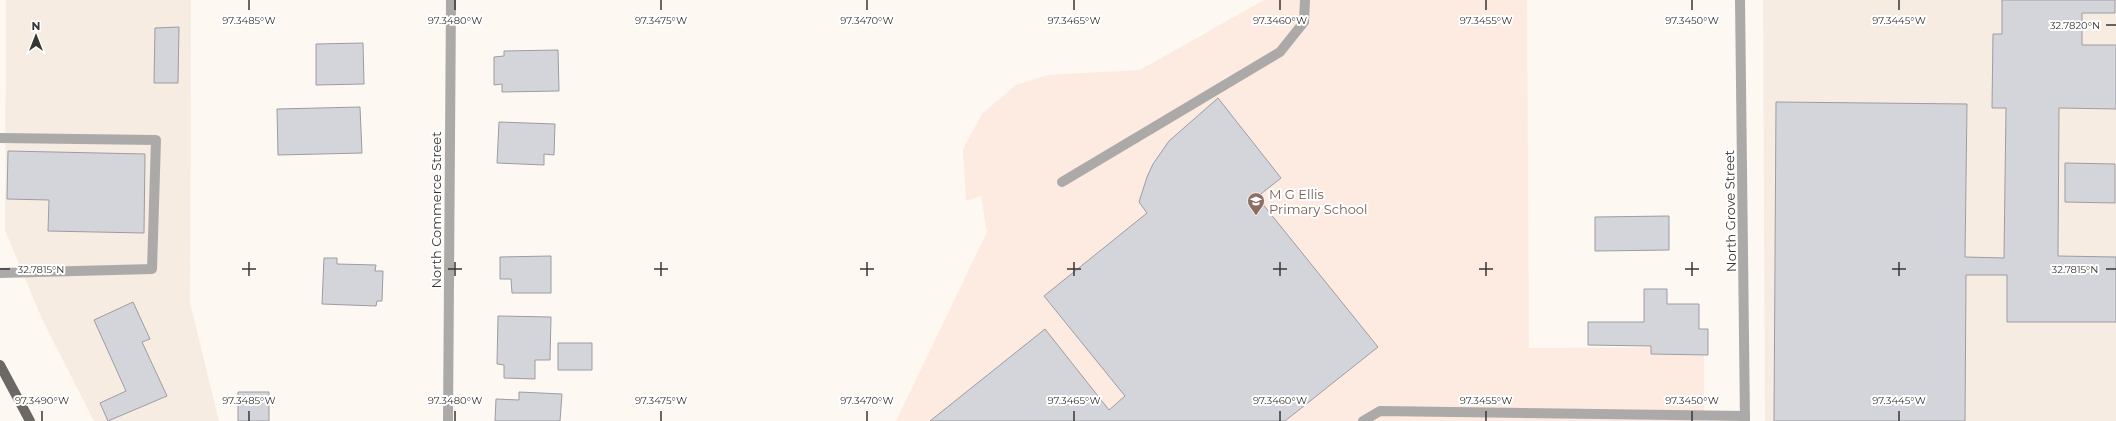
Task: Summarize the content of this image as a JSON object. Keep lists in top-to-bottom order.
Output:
{
  "streets": {
    "street": ["North Commerce Street", "North Grove Street"]
  },
  "places": {
    "school or university": ["M G Ellis Primary School"]
  },
  "north": "top",
  "coordinates": [
    "97.3485°W",
    "97.3480°W",
    "97.3475°W",
    "97.3470°W",
    "97.3465°W",
    "97.3460°W",
    "97.3455°W",
    "97.3450°W",
    "97.3445°W",
    "32.7820°N",
    "32.7815°N",
    "97.3490°W"
  ]
}
